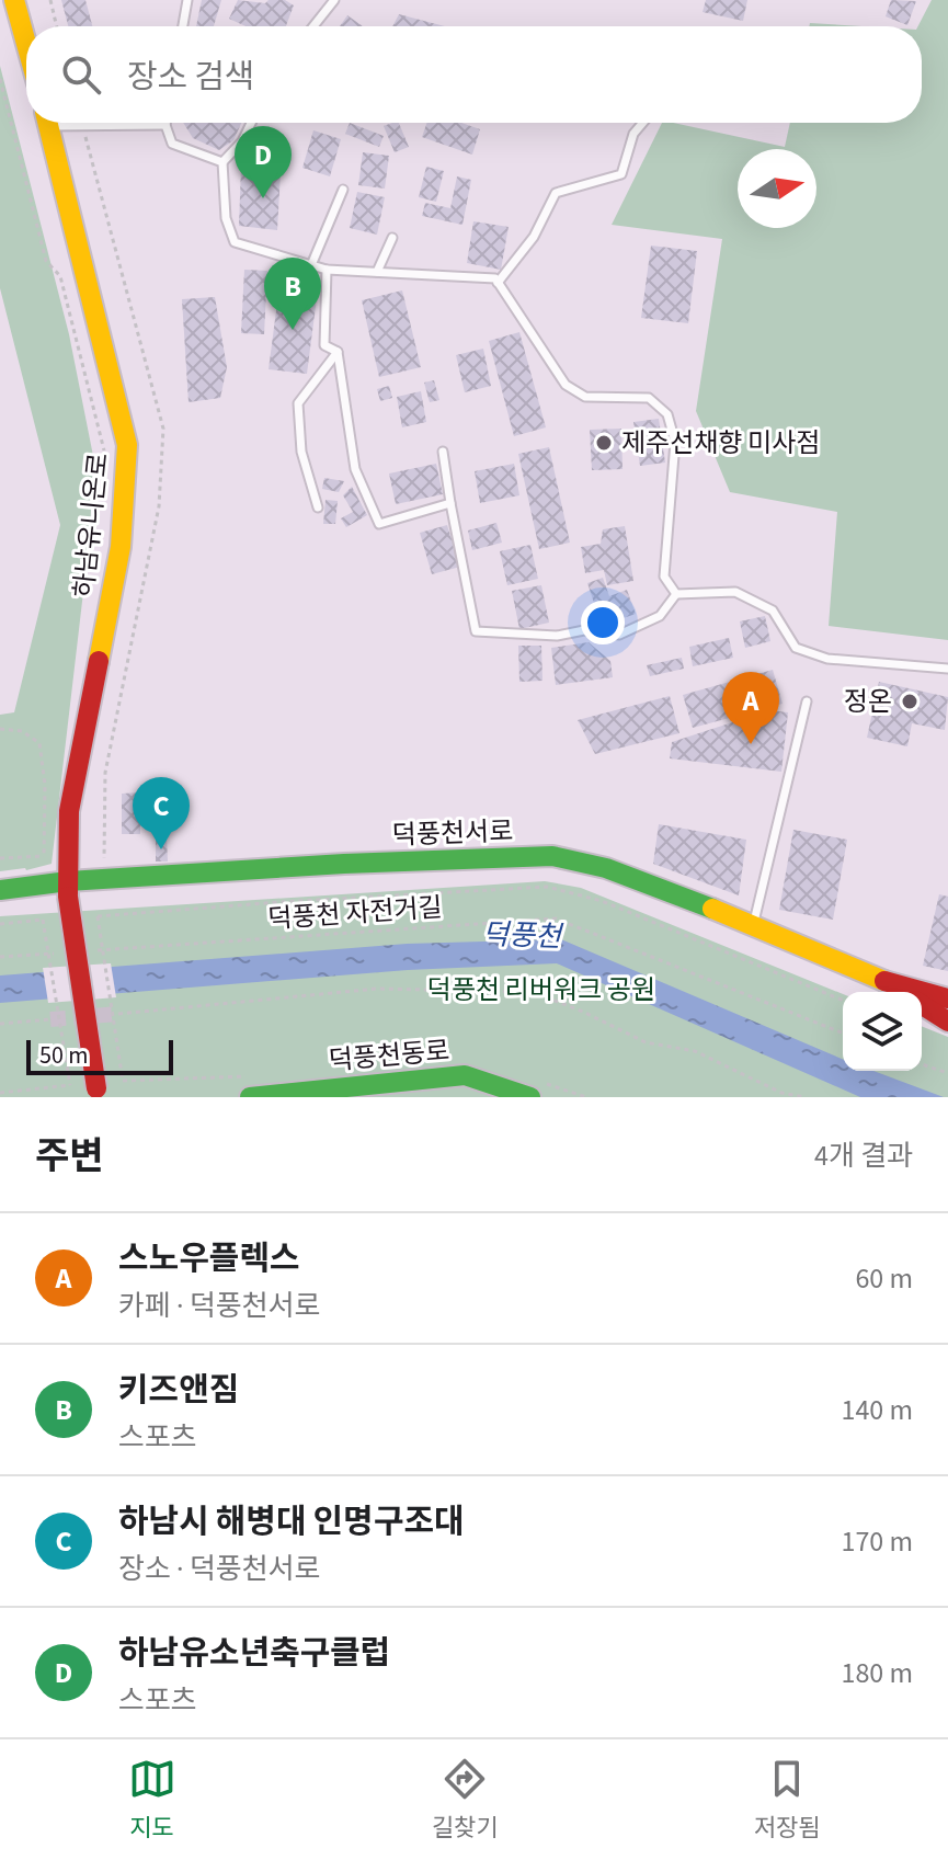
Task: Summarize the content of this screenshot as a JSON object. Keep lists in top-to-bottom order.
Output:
{
  "streets": {
    "street": ["하남유니온로", "덕풍천서로", "덕풍천동로"],
    "path": ["덕풍천 자전거길"]
  },
  "crossings": [
    ["하남유니온로", "덕풍천서로"]
  ],
  "water": ["덕풍천"],
  "parks": ["덕풍천 리버워크 공원"],
  "places": ["제주선채향 미사점", "정온"],
  "scale_bar": "50 m",
  "north": "right",
  "page": {
    "search": "장소 검색",
    "pins": [
      "D",
      "B",
      "A",
      "C"
    ],
    "scale": "50 m",
    "heading": ["주변", "4개 결과"],
    "list": [
      {
        "mark": "A",
        "name": "스노우플렉스",
        "note": "카페 · 덕풍천서로",
        "value": "60 m"
      },
      {
        "mark": "B",
        "name": "키즈앤짐",
        "note": "스포츠",
        "value": "140 m"
      },
      {
        "mark": "C",
        "name": "하남시 해병대 인명구조대",
        "note": "장소 · 덕풍천서로",
        "value": "170 m"
      },
      {
        "mark": "D",
        "name": "하남유소년축구클럽",
        "note": "스포츠",
        "value": "180 m"
      }
    ],
    "nav": ["지도", "길찾기", "저장됨"]
  }
}
